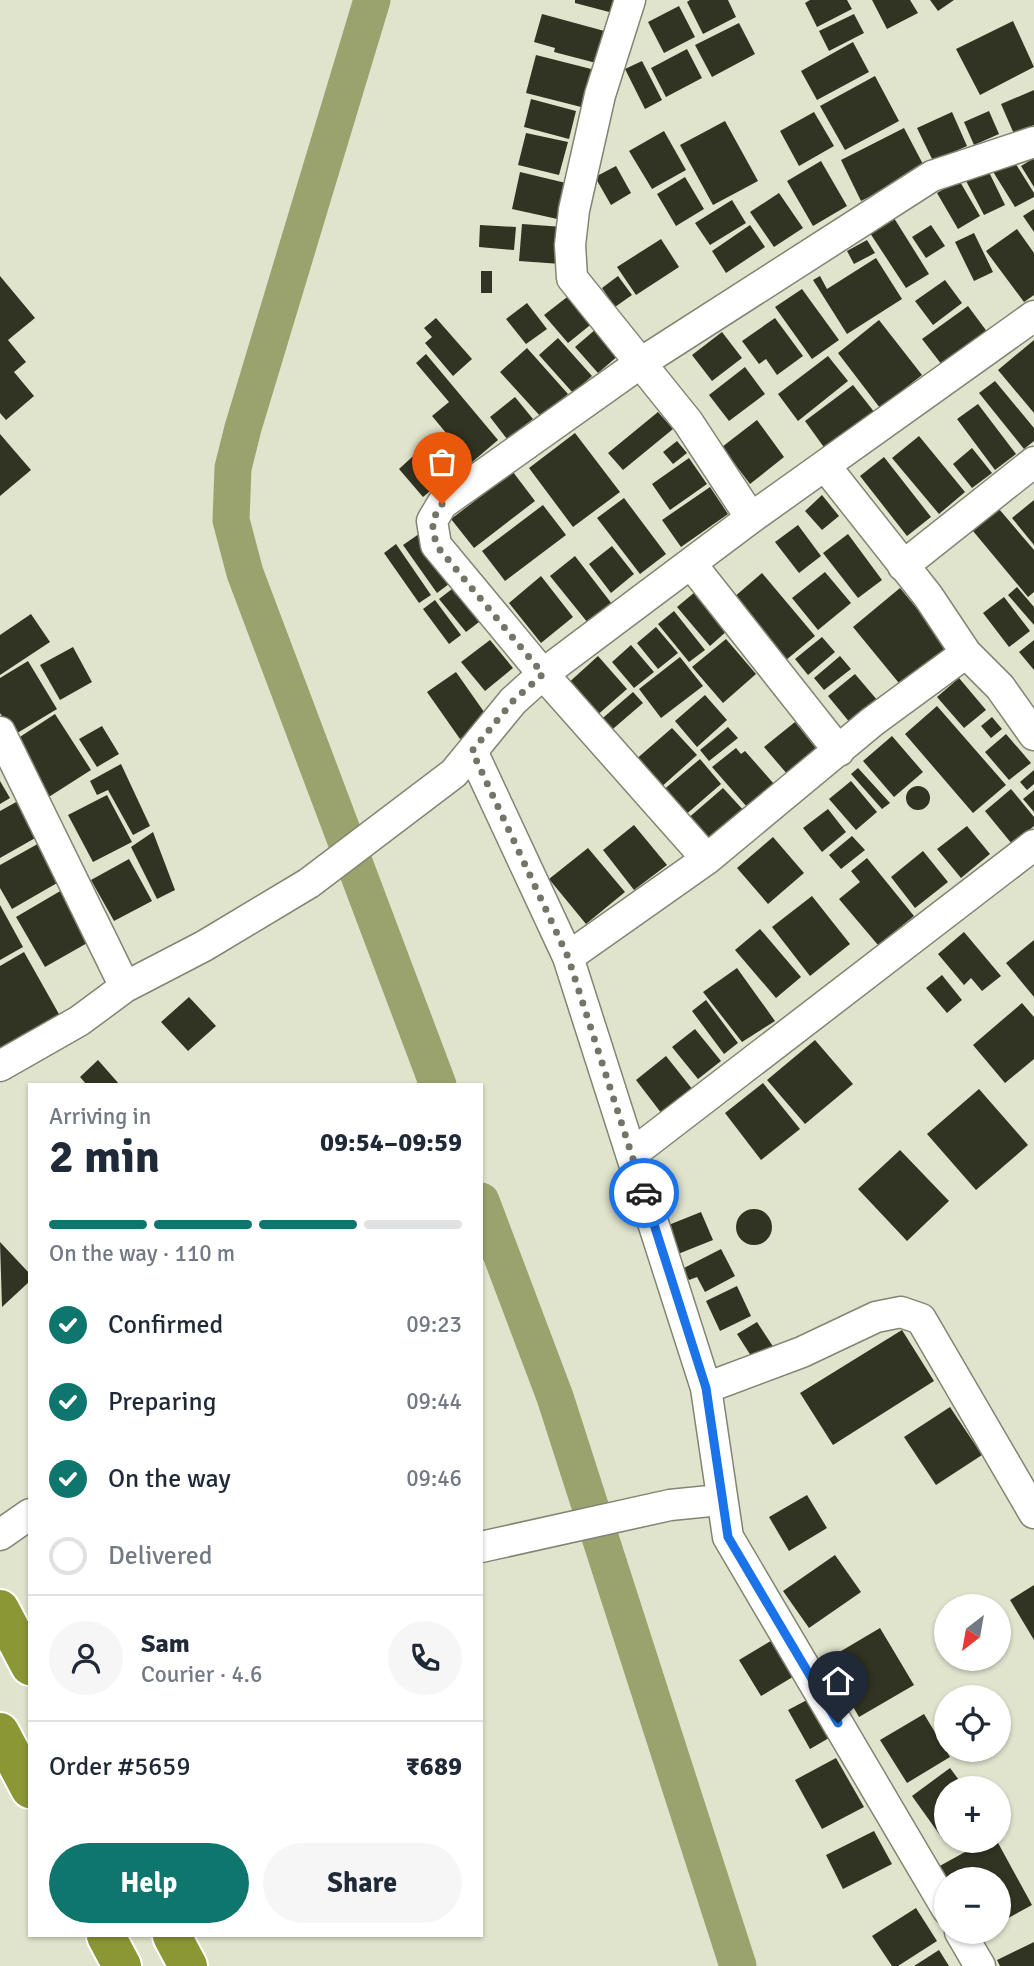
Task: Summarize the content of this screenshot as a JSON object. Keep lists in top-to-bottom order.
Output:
{
  "north": "bottom left",
  "page": {
    "heading": ["2 min", "Arriving in", "09:54–09:59"],
    "panel": [
      "Sam",
      "Courier · 4.6",
      "Order #5659",
      "₹689"
    ],
    "bar": "On the way · 110 m",
    "list": [
      ["Confirmed", "09:23"],
      ["Preparing", "09:44"],
      ["On the way", "09:46"],
      "Delivered"
    ],
    "map_buttons": ["+", "−"],
    "buttons": ["Help", "Share"]
  }
}
